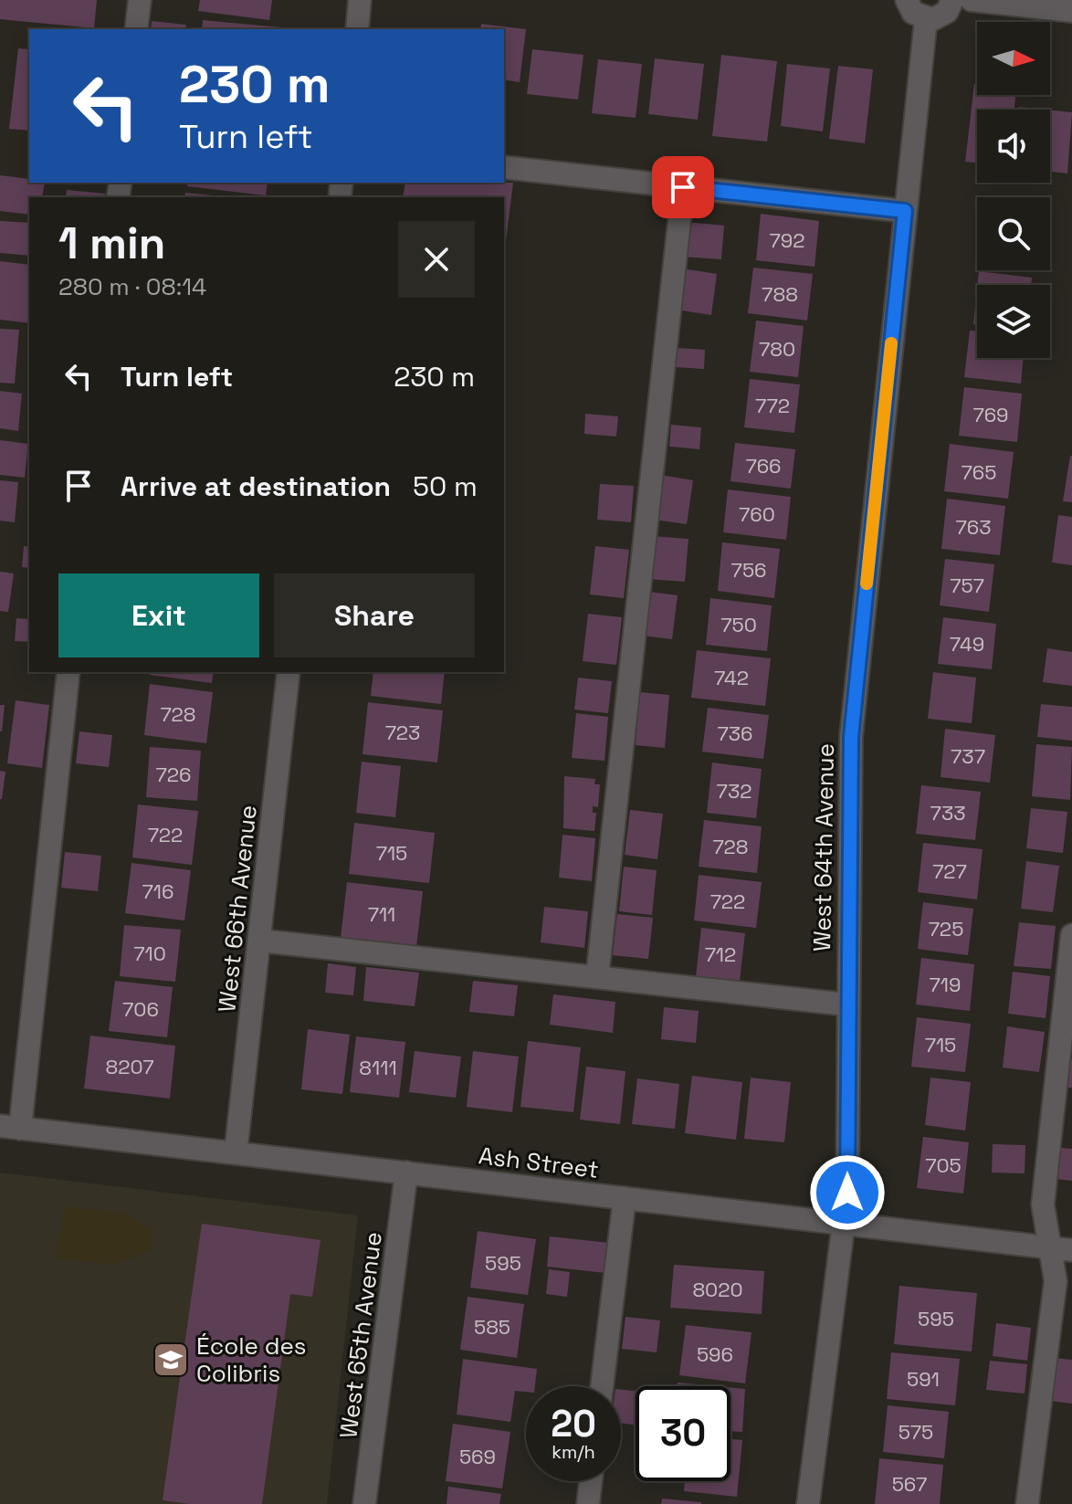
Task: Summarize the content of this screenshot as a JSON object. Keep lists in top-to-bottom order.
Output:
{
  "streets": {
    "street": [
      "West 64th Avenue",
      "West 66th Avenue",
      "Ash Street",
      "West 65th Avenue"
    ]
  },
  "crossings": [
    ["West 64th Avenue", "Ash Street"],
    ["West 66th Avenue", "Ash Street"],
    ["Ash Street", "West 65th Avenue"]
  ],
  "places": {
    "school or university": ["École des Colibris"]
  },
  "house_numbers": [
    "792",
    "788",
    "780",
    "772",
    "769",
    "766",
    "765",
    "760",
    "763",
    "756",
    "757",
    "750",
    "749",
    "742",
    "728",
    "723",
    "736",
    "737",
    "726",
    "732",
    "733",
    "722",
    "728",
    "715",
    "727",
    "716",
    "722",
    "711",
    "725",
    "710",
    "712",
    "719",
    "706",
    "715",
    "8207",
    "8111",
    "705",
    "595",
    "8020",
    "595",
    "585",
    "596",
    "591",
    "575",
    "569",
    "567"
  ],
  "north": "right",
  "page": {
    "turn": ["230 m", "Turn left"],
    "heading": ["1 min", "280 m · 08:14"],
    "list": [
      {
        "name": "Turn left",
        "value": "230 m"
      },
      {
        "name": "Arrive at destination",
        "value": "50 m"
      }
    ],
    "buttons": ["Exit", "Share"],
    "speed": "20 km/h",
    "limit": "30"
  }
}
